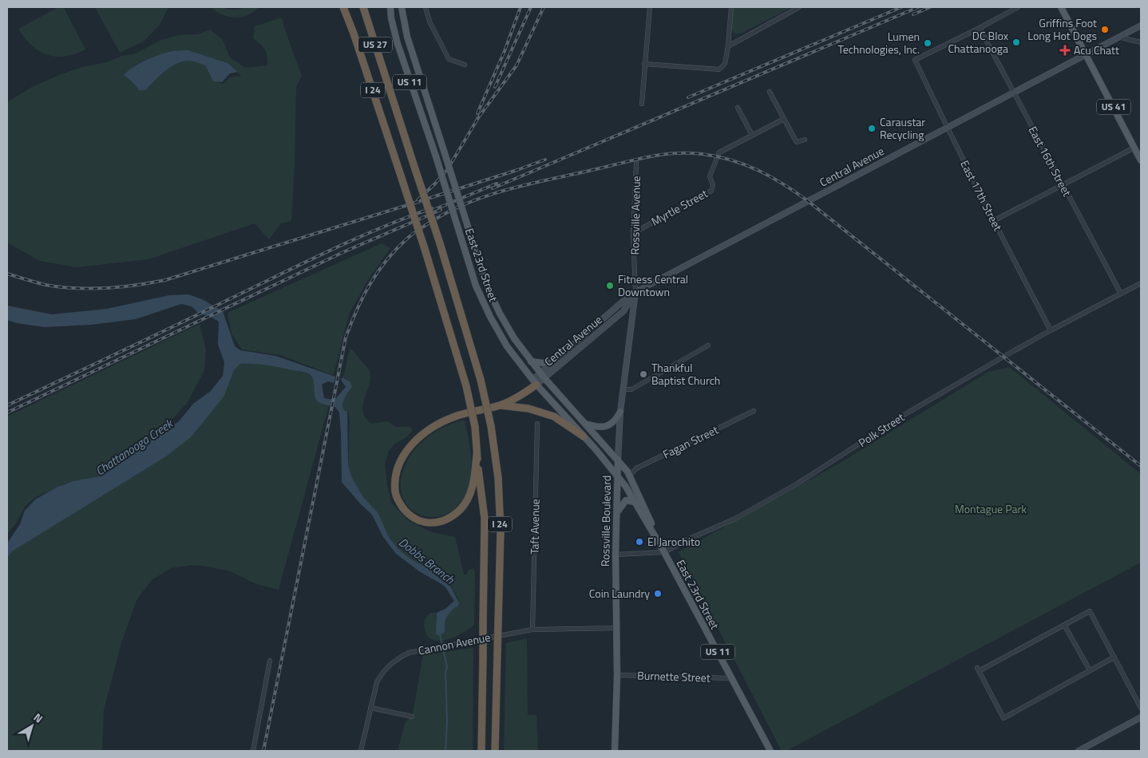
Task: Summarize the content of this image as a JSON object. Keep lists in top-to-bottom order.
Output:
{
  "streets": {
    "highway": ["US 27", "I 24"],
    "main road": [
      "US 11",
      "US 41",
      "Central Avenue",
      "East 23rd Street",
      "Rossville Boulevard"
    ],
    "street": [
      "East 16th Street",
      "East 17th Street",
      "Myrtle Street",
      "Rossville Avenue",
      "Polk Street",
      "Fagan Street",
      "Taft Avenue",
      "Cannon Avenue",
      "Burnette Street"
    ]
  },
  "crossings": [
    ["US 27", "I 24"],
    ["US 41", "Central Avenue"],
    ["East 16th Street", "Central Avenue"],
    ["East 16th Street", "East 17th Street"],
    ["East 16th Street", "Polk Street"],
    ["Central Avenue", "East 17th Street"],
    ["Central Avenue", "Rossville Avenue"],
    ["Central Avenue", "East 23rd Street"],
    ["Central Avenue", "Rossville Boulevard"],
    ["East 17th Street", "Polk Street"],
    ["Myrtle Street", "Rossville Avenue"],
    ["Rossville Avenue", "Rossville Boulevard"],
    ["East 23rd Street", "Polk Street"],
    ["East 23rd Street", "Fagan Street"],
    ["East 23rd Street", "Rossville Boulevard"],
    ["East 23rd Street", "Burnette Street"],
    ["Polk Street", "Rossville Boulevard"],
    ["Rossville Boulevard", "Cannon Avenue"],
    ["Rossville Boulevard", "Burnette Street"],
    ["Taft Avenue", "Cannon Avenue"]
  ],
  "water": ["Chattanooga Creek", "Dobbs Branch"],
  "parks": ["Montague Park"],
  "places": {
    "other": [
      "Griffins Foot Long Hot Dogs",
      "DC Blox Chattanooga",
      "Lumen Technologies, Inc.",
      "Caraustar Recycling",
      "Fitness Central Downtown",
      "Thankful Baptist Church",
      "El Jarochito",
      "Coin Laundry"
    ],
    "health": ["Acu Chatt"]
  },
  "north": "top right"
}
